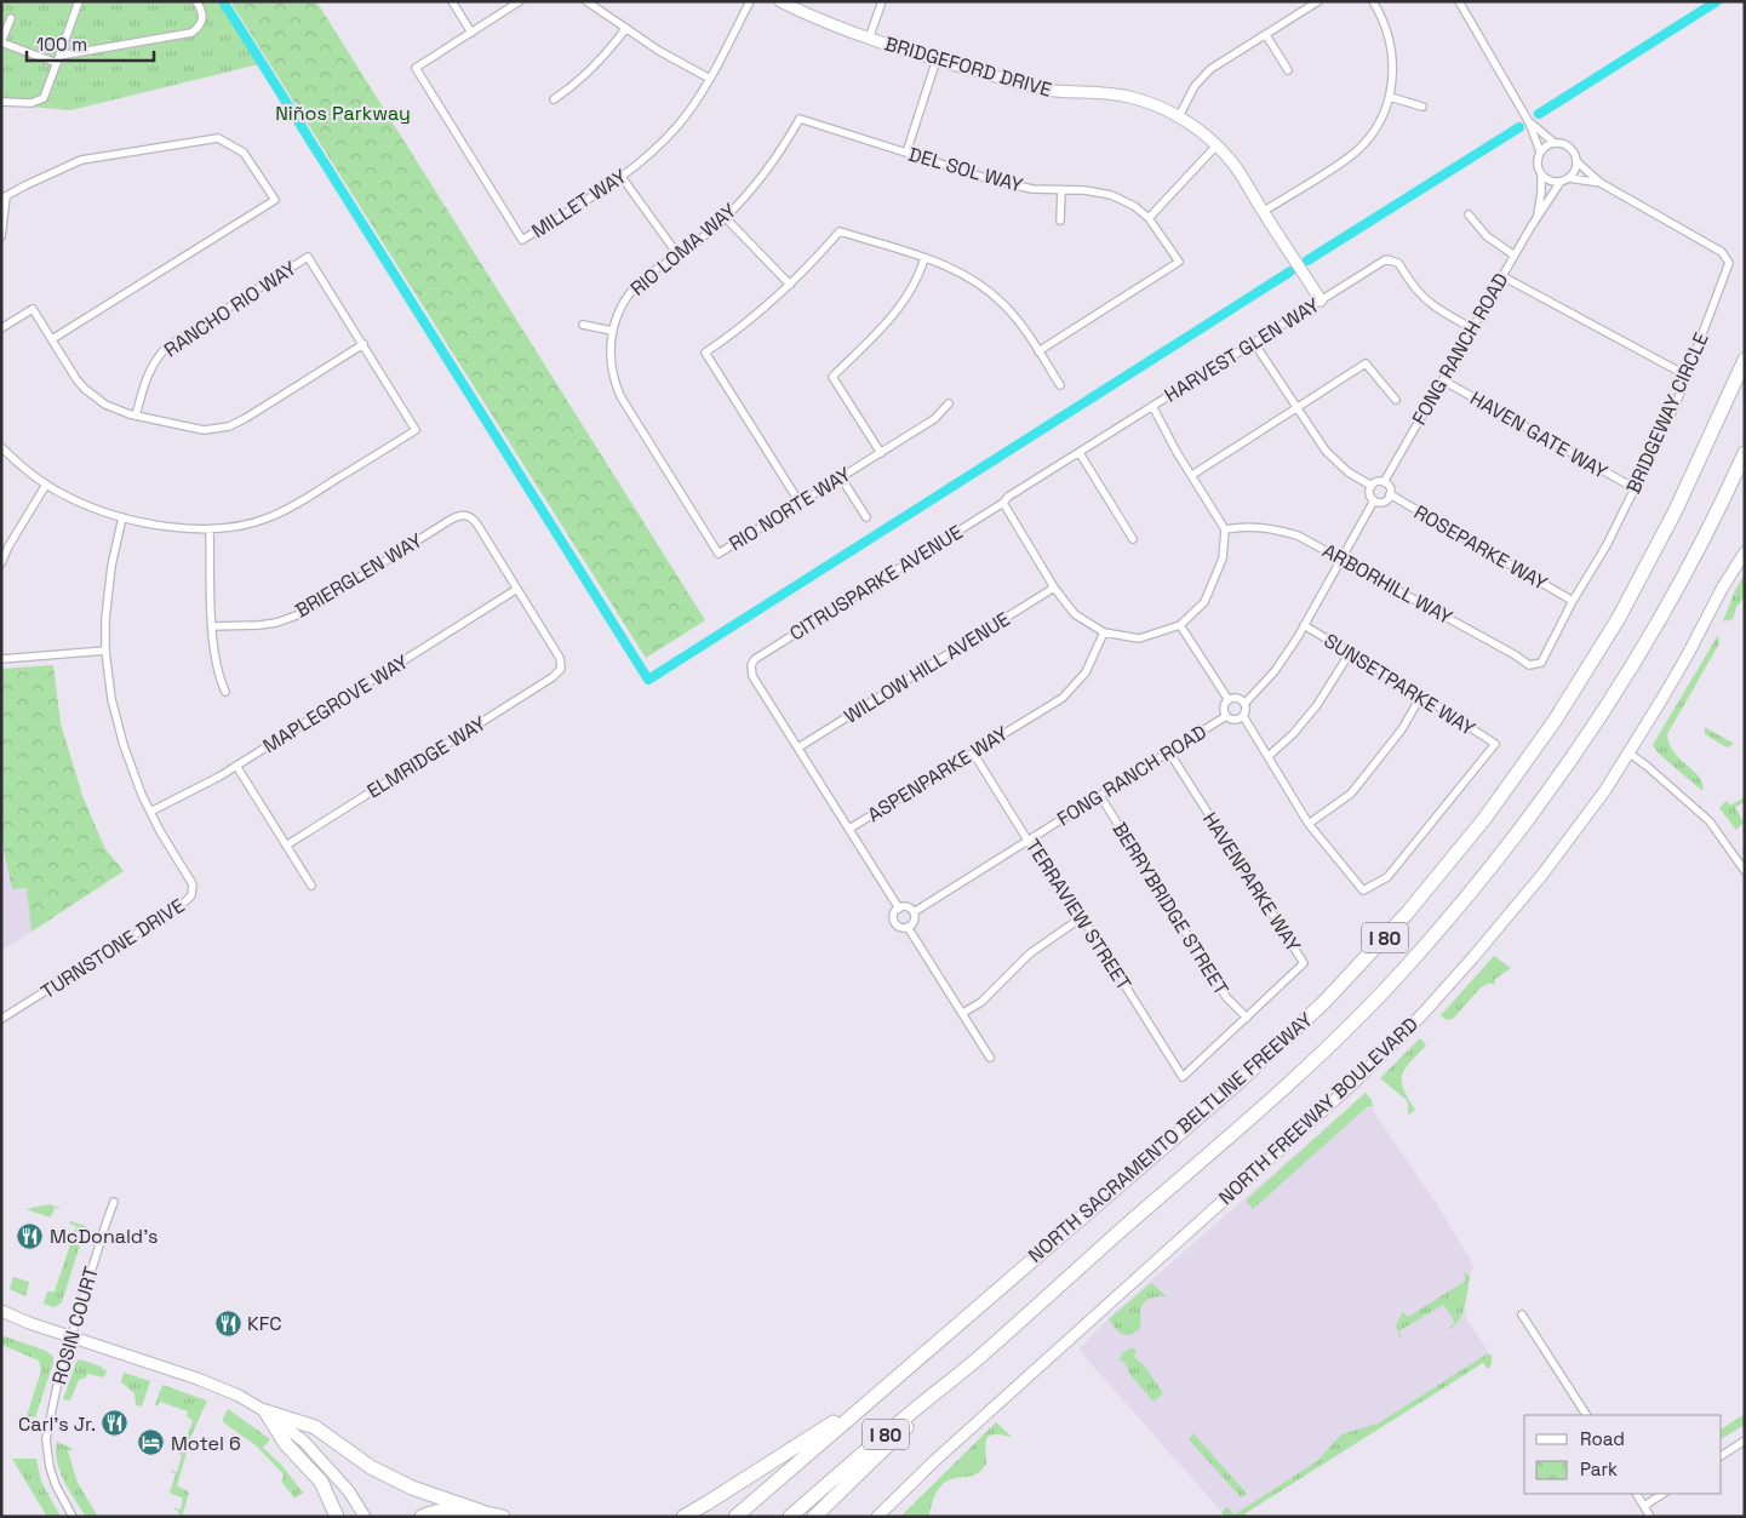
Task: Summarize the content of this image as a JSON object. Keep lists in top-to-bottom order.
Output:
{
  "streets": {
    "highway": ["I 80", "NORTH SACRAMENTO BELTLINE FREEWAY"],
    "street": [
      "BRIDGEFORD DRIVE",
      "DEL SOL WAY",
      "MILLET WAY",
      "RIO LOMA WAY",
      "RANCHO RIO WAY",
      "FONG RANCH ROAD",
      "HARVEST GLEN WAY",
      "BRIDGEWAY CIRCLE",
      "HAVEN GATE WAY",
      "RIO NORTE WAY",
      "ROSEPARKE WAY",
      "BRIERGLEN WAY",
      "CITRUSPARKE AVENUE",
      "ARBORHILL WAY",
      "WILLOW HILL AVENUE",
      "SUNSETPARKE WAY",
      "MAPLEGROVE WAY",
      "ELMRIDGE WAY",
      "ASPENPARKE WAY",
      "HAVENPARKE WAY",
      "BERRYBRIDGE STREET",
      "TERRAVIEW STREET",
      "TURNSTONE DRIVE",
      "NORTH FREEWAY BOULEVARD",
      "ROSIN COURT"
    ]
  },
  "crossings": [
    ["BRIDGEFORD DRIVE", "HARVEST GLEN WAY"],
    ["DEL SOL WAY", "RIO LOMA WAY"],
    ["RIO LOMA WAY", "RIO NORTE WAY"],
    ["FONG RANCH ROAD", "HARVEST GLEN WAY"],
    ["FONG RANCH ROAD", "BRIDGEWAY CIRCLE"],
    ["FONG RANCH ROAD", "HAVEN GATE WAY"],
    ["FONG RANCH ROAD", "ROSEPARKE WAY"],
    ["FONG RANCH ROAD", "ASPENPARKE WAY"],
    ["FONG RANCH ROAD", "HAVENPARKE WAY"],
    ["FONG RANCH ROAD", "BERRYBRIDGE STREET"],
    ["FONG RANCH ROAD", "TERRAVIEW STREET"],
    ["HARVEST GLEN WAY", "CITRUSPARKE AVENUE"],
    ["HARVEST GLEN WAY", "ARBORHILL WAY"],
    ["HARVEST GLEN WAY", "WILLOW HILL AVENUE"],
    ["HARVEST GLEN WAY", "ASPENPARKE WAY"],
    ["BRIDGEWAY CIRCLE", "HAVEN GATE WAY"],
    ["BRIDGEWAY CIRCLE", "ROSEPARKE WAY"],
    ["BRIDGEWAY CIRCLE", "ARBORHILL WAY"],
    ["BRIERGLEN WAY", "MAPLEGROVE WAY"],
    ["BRIERGLEN WAY", "ELMRIDGE WAY"],
    ["CITRUSPARKE AVENUE", "ARBORHILL WAY"],
    ["CITRUSPARKE AVENUE", "WILLOW HILL AVENUE"],
    ["CITRUSPARKE AVENUE", "ASPENPARKE WAY"],
    ["ARBORHILL WAY", "WILLOW HILL AVENUE"],
    ["ARBORHILL WAY", "ASPENPARKE WAY"],
    ["WILLOW HILL AVENUE", "ASPENPARKE WAY"],
    ["MAPLEGROVE WAY", "ELMRIDGE WAY"],
    ["MAPLEGROVE WAY", "TURNSTONE DRIVE"],
    ["ASPENPARKE WAY", "TERRAVIEW STREET"],
    ["HAVENPARKE WAY", "BERRYBRIDGE STREET"],
    ["HAVENPARKE WAY", "TERRAVIEW STREET"]
  ],
  "parks": ["Niños Parkway"],
  "places": {
    "restaurant": ["McDonald's", "KFC", "Carl's Jr."],
    "hotel": ["Motel 6"]
  },
  "legend": ["Road", "Park"],
  "scale_bar": "100 m"
}
